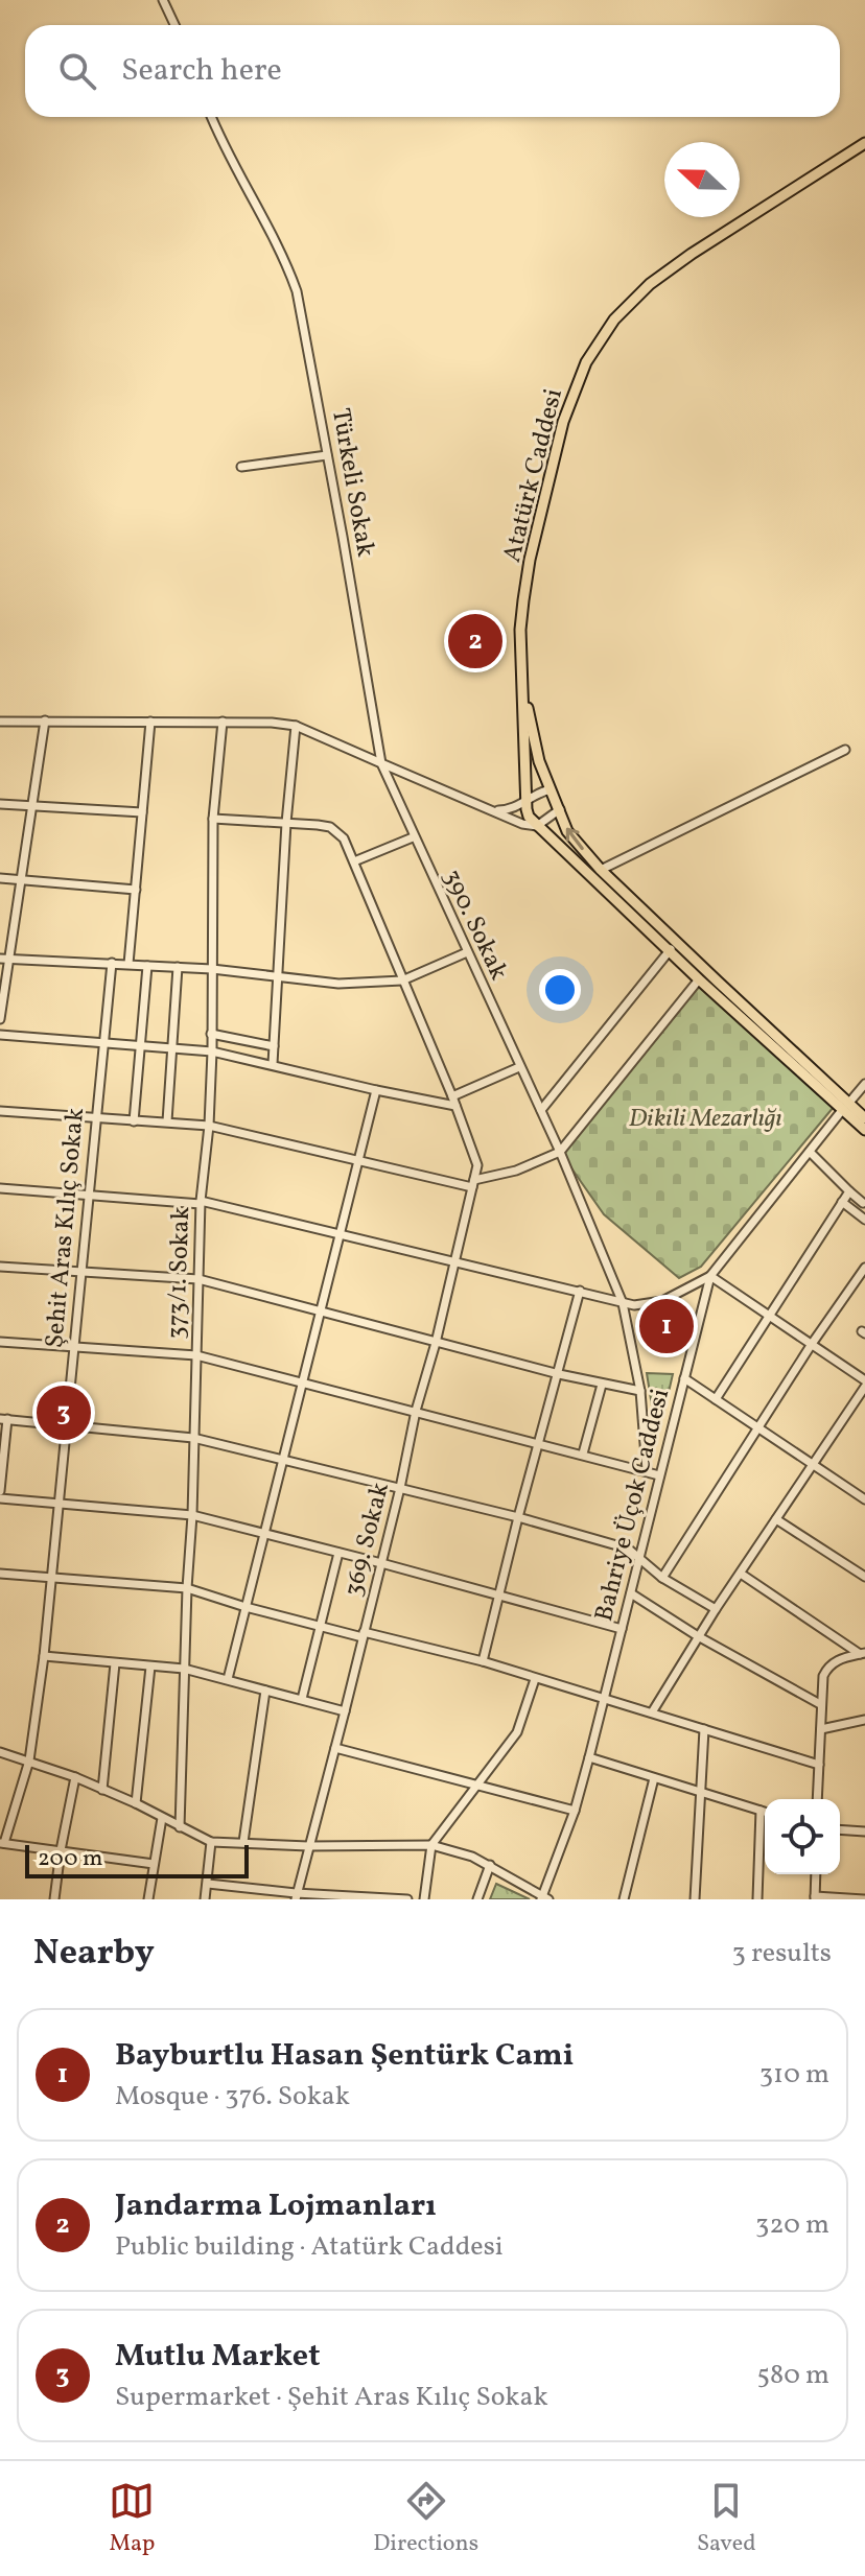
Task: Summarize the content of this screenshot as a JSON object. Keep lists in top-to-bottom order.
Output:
{
  "streets": {
    "main road": ["Atatürk Caddesi"],
    "street": [
      "Türkeli Sokak",
      "390. Sokak",
      "Şehit Aras Kılıç Sokak",
      "373/1. Sokak",
      "Bahriye Üçok Caddesi",
      "369. Sokak"
    ]
  },
  "crossings": [
    ["Atatürk Caddesi", "Bahriye Üçok Caddesi"],
    ["Türkeli Sokak", "390. Sokak"]
  ],
  "parks": ["Dikili Mezarlığı"],
  "scale_bar": "200 m",
  "north": "left",
  "page": {
    "search": "Search here",
    "pins": ["2", "1", "3"],
    "scale": "200 m",
    "heading": ["Nearby", "3 results"],
    "list": [
      {
        "mark": "1",
        "name": "Bayburtlu Hasan Şentürk Cami",
        "note": "Mosque · 376. Sokak",
        "value": "310 m"
      },
      {
        "mark": "2",
        "name": "Jandarma Lojmanları",
        "note": "Public building · Atatürk Caddesi",
        "value": "320 m"
      },
      {
        "mark": "3",
        "name": "Mutlu Market",
        "note": "Supermarket · Şehit Aras Kılıç Sokak",
        "value": "580 m"
      }
    ],
    "nav": ["Map", "Directions", "Saved"]
  }
}
